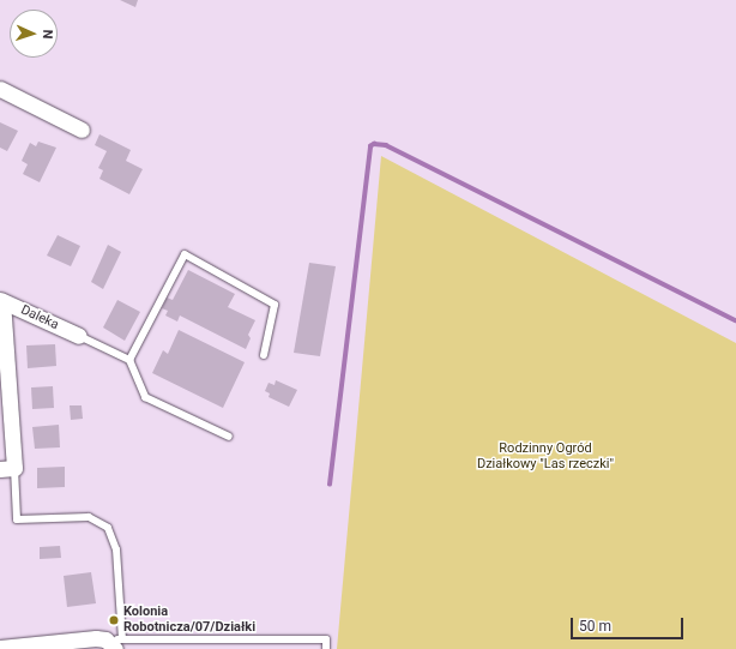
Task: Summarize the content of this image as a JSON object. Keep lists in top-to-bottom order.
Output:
{
  "streets": {
    "street": ["Daleka"]
  },
  "parks": ["Rodzinny Ogród Działkowy \"Las rzeczki\""],
  "places": ["Kolonia Robotnicza/07/Działki"],
  "scale_bar": "50 m",
  "north": "right"
}
